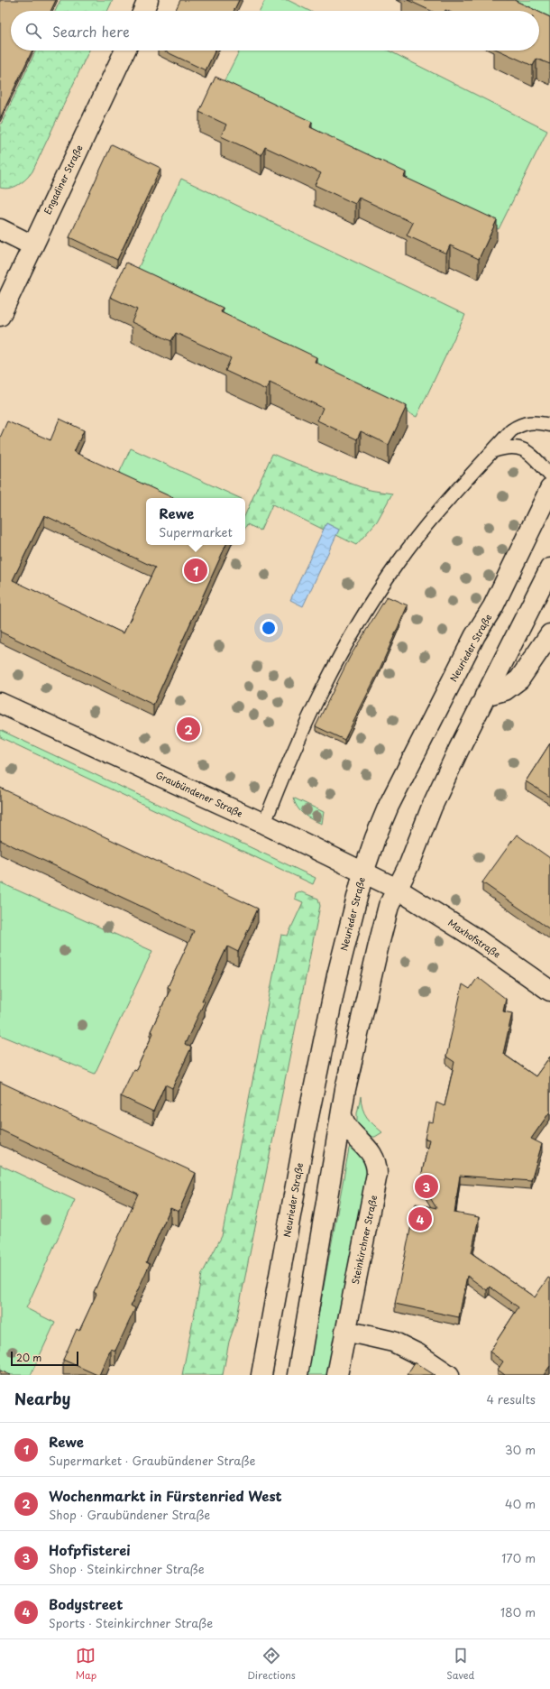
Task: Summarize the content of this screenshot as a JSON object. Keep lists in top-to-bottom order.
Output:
{
  "streets": {
    "main road": [
      "Engadiner Straße",
      "Neurieder Straße",
      "Graubündener Straße",
      "Maxhofstraße",
      "Steinkirchner Straße"
    ]
  },
  "crossings": [
    ["Neurieder Straße", "Graubündener Straße"],
    ["Graubündener Straße", "Maxhofstraße"]
  ],
  "scale_bar": "20 m",
  "page": {
    "search": "Search here",
    "popup": ["Rewe", "Supermarket"],
    "pins": [
      "1",
      "2",
      "3",
      "4"
    ],
    "scale": "20 m",
    "heading": ["Nearby", "4 results"],
    "list": [
      {
        "mark": "1",
        "name": "Rewe",
        "note": "Supermarket · Graubündener Straße",
        "value": "30 m"
      },
      {
        "mark": "2",
        "name": "Wochenmarkt in Fürstenried West",
        "note": "Shop · Graubündener Straße",
        "value": "40 m"
      },
      {
        "mark": "3",
        "name": "Hofpfisterei",
        "note": "Shop · Steinkirchner Straße",
        "value": "170 m"
      },
      {
        "mark": "4",
        "name": "Bodystreet",
        "note": "Sports · Steinkirchner Straße",
        "value": "180 m"
      }
    ],
    "nav": ["Map", "Directions", "Saved"]
  }
}
